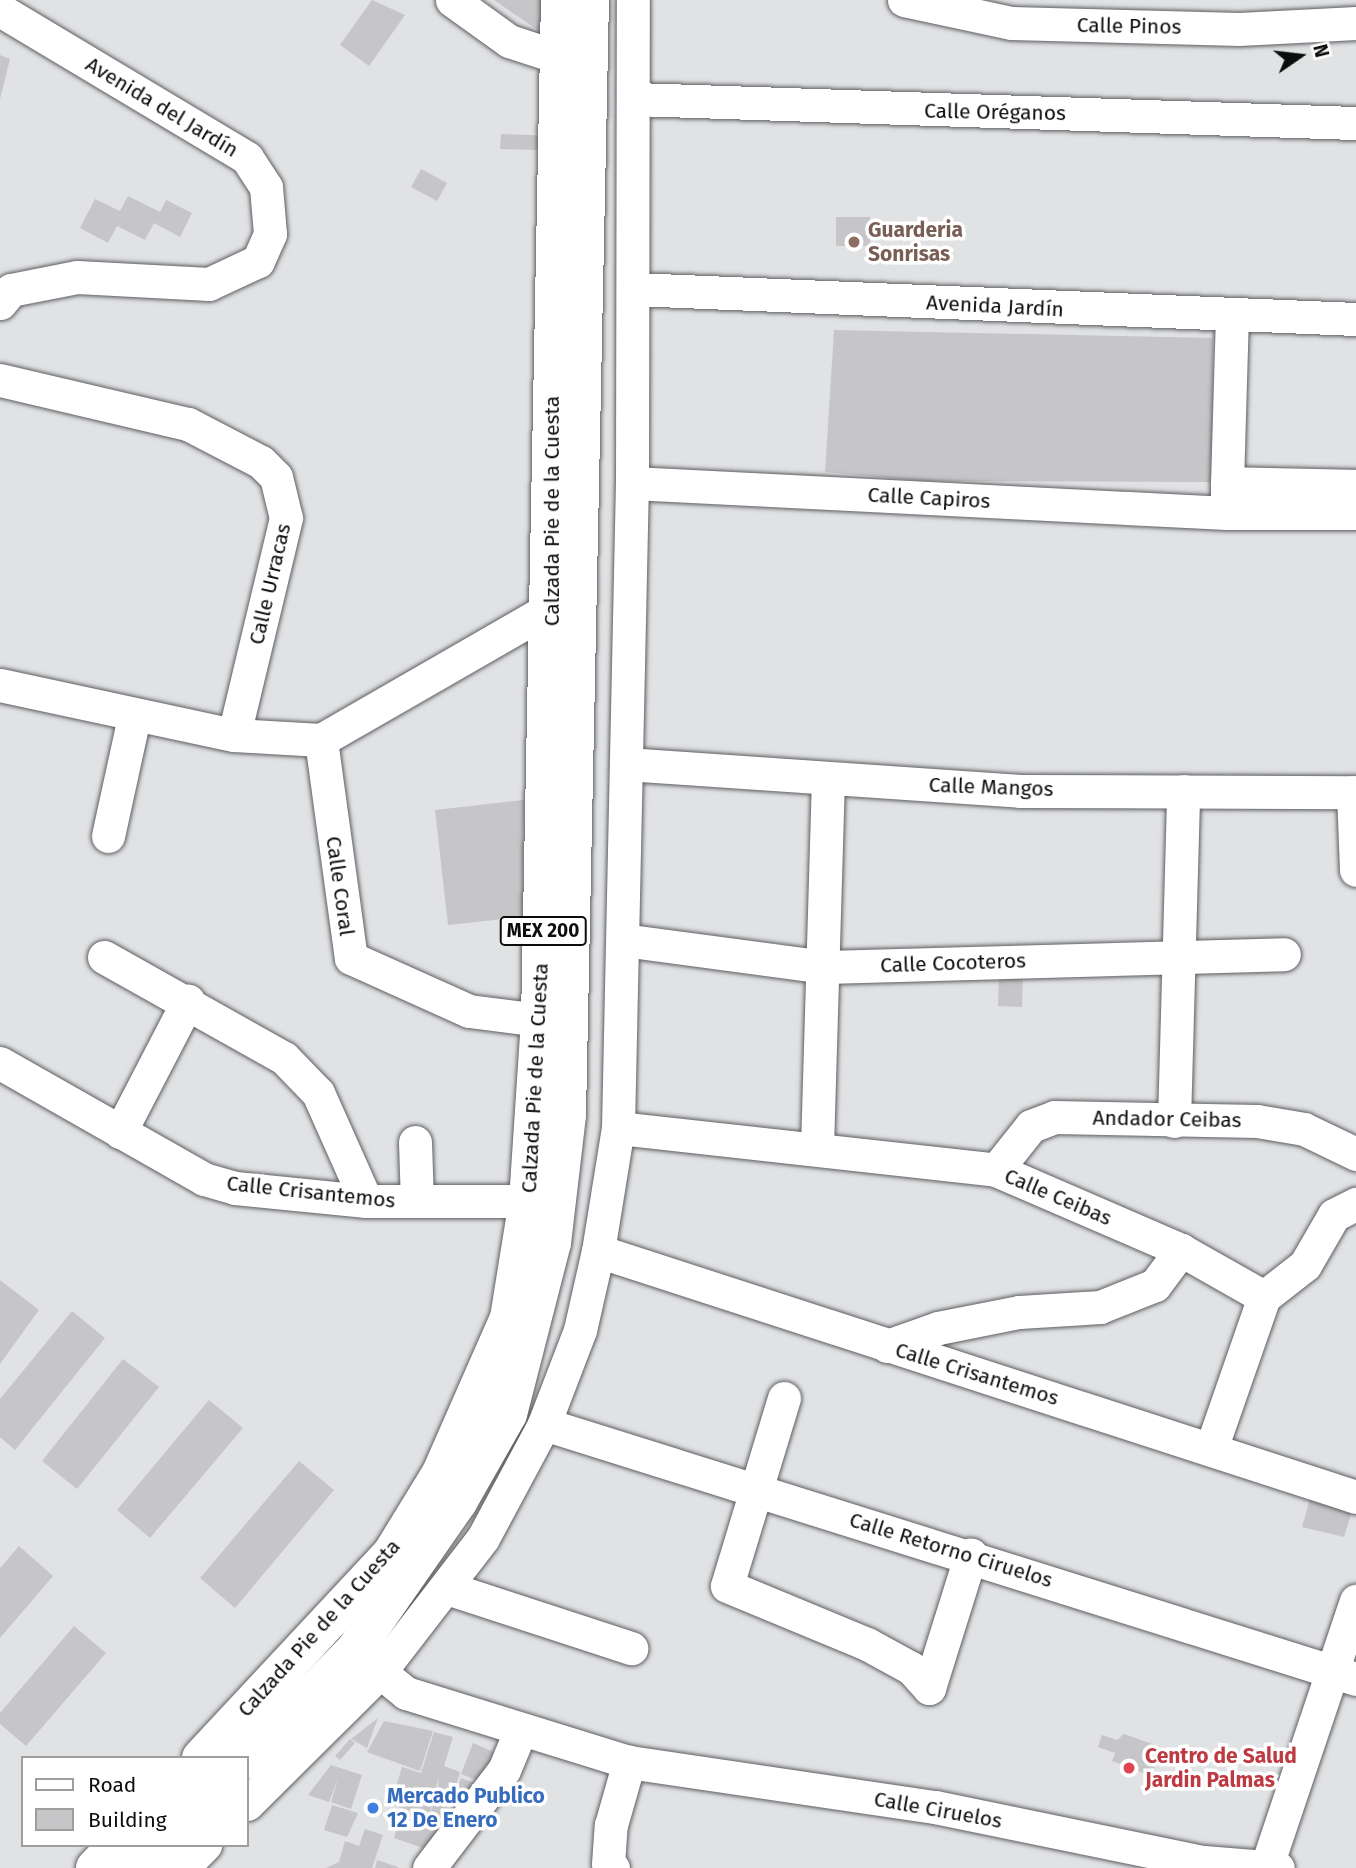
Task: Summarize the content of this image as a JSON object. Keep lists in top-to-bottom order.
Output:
{
  "streets": {
    "main road": ["Calzada Pie de la Cuesta", "MEX 200"],
    "street": [
      "Calle Pinos",
      "Avenida del Jardín",
      "Calle Oréganos",
      "Avenida Jardín",
      "Calle Capiros",
      "Calle Urracas",
      "Calle Mangos",
      "Calle Coral",
      "Calle Cocoteros",
      "Andador Ceibas",
      "Calle Crisantemos",
      "Calle Ceibas",
      "Calle Retorno Ciruelos",
      "Calle Ciruelos"
    ]
  },
  "crossings": [
    ["Calzada Pie de la Cuesta", "Calle Coral"],
    ["Calzada Pie de la Cuesta", "Calle Crisantemos"],
    ["Calzada Pie de la Cuesta", "Calle Ciruelos"],
    ["Andador Ceibas", "Calle Ceibas"]
  ],
  "places": ["Guarderia Sonrisas", "Centro de Salud Jardin Palmas", "Mercado Publico 12 De Enero"],
  "legend": ["Road", "Building"],
  "north": "right"
}
